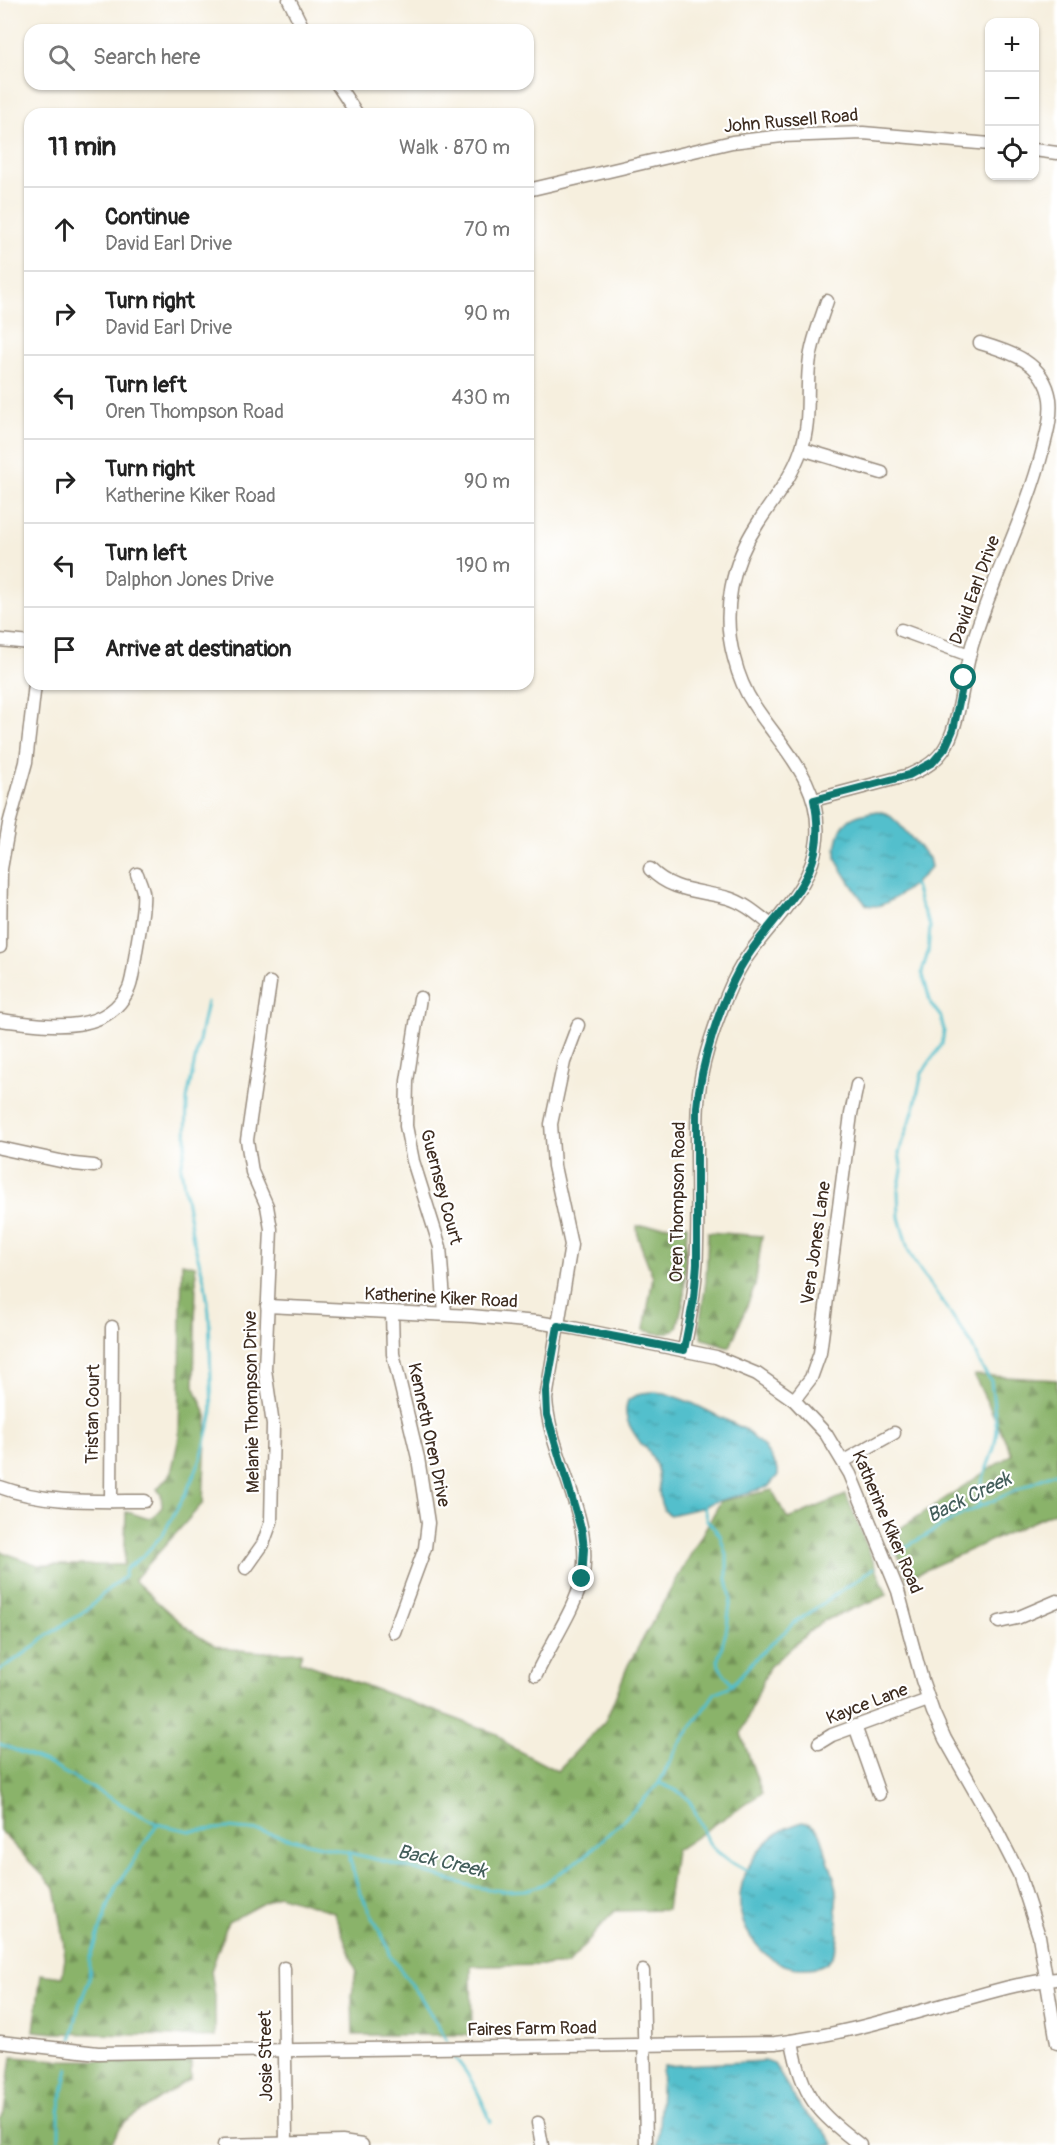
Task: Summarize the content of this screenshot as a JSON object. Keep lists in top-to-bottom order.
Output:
{
  "streets": {
    "street": [
      "John Russell Road",
      "David Earl Drive",
      "Guernsey Court",
      "Oren Thompson Road",
      "Vera Jones Lane",
      "Katherine Kiker Road",
      "Melanie Thompson Drive",
      "Tristan Court",
      "Kenneth Oren Drive",
      "Kayce Lane",
      "Faires Farm Road",
      "Josie Street"
    ]
  },
  "crossings": [
    ["David Earl Drive", "Oren Thompson Road"],
    ["Guernsey Court", "Katherine Kiker Road"],
    ["Oren Thompson Road", "Katherine Kiker Road"],
    ["Vera Jones Lane", "Katherine Kiker Road"],
    ["Katherine Kiker Road", "Melanie Thompson Drive"],
    ["Katherine Kiker Road", "Kenneth Oren Drive"],
    ["Katherine Kiker Road", "Kayce Lane"],
    ["Katherine Kiker Road", "Faires Farm Road"],
    ["Faires Farm Road", "Josie Street"]
  ],
  "water": ["Back Creek"],
  "page": {
    "map_buttons": ["+", "−"],
    "search": "Search here",
    "heading": ["11 min", "Walk · 870 m"],
    "list": [
      ["Continue", "David Earl Drive", "70 m"],
      ["Turn right", "David Earl Drive", "90 m"],
      ["Turn left", "Oren Thompson Road", "430 m"],
      ["Turn right", "Katherine Kiker Road", "90 m"],
      ["Turn left", "Dalphon Jones Drive", "190 m"],
      "Arrive at destination"
    ]
  }
}
